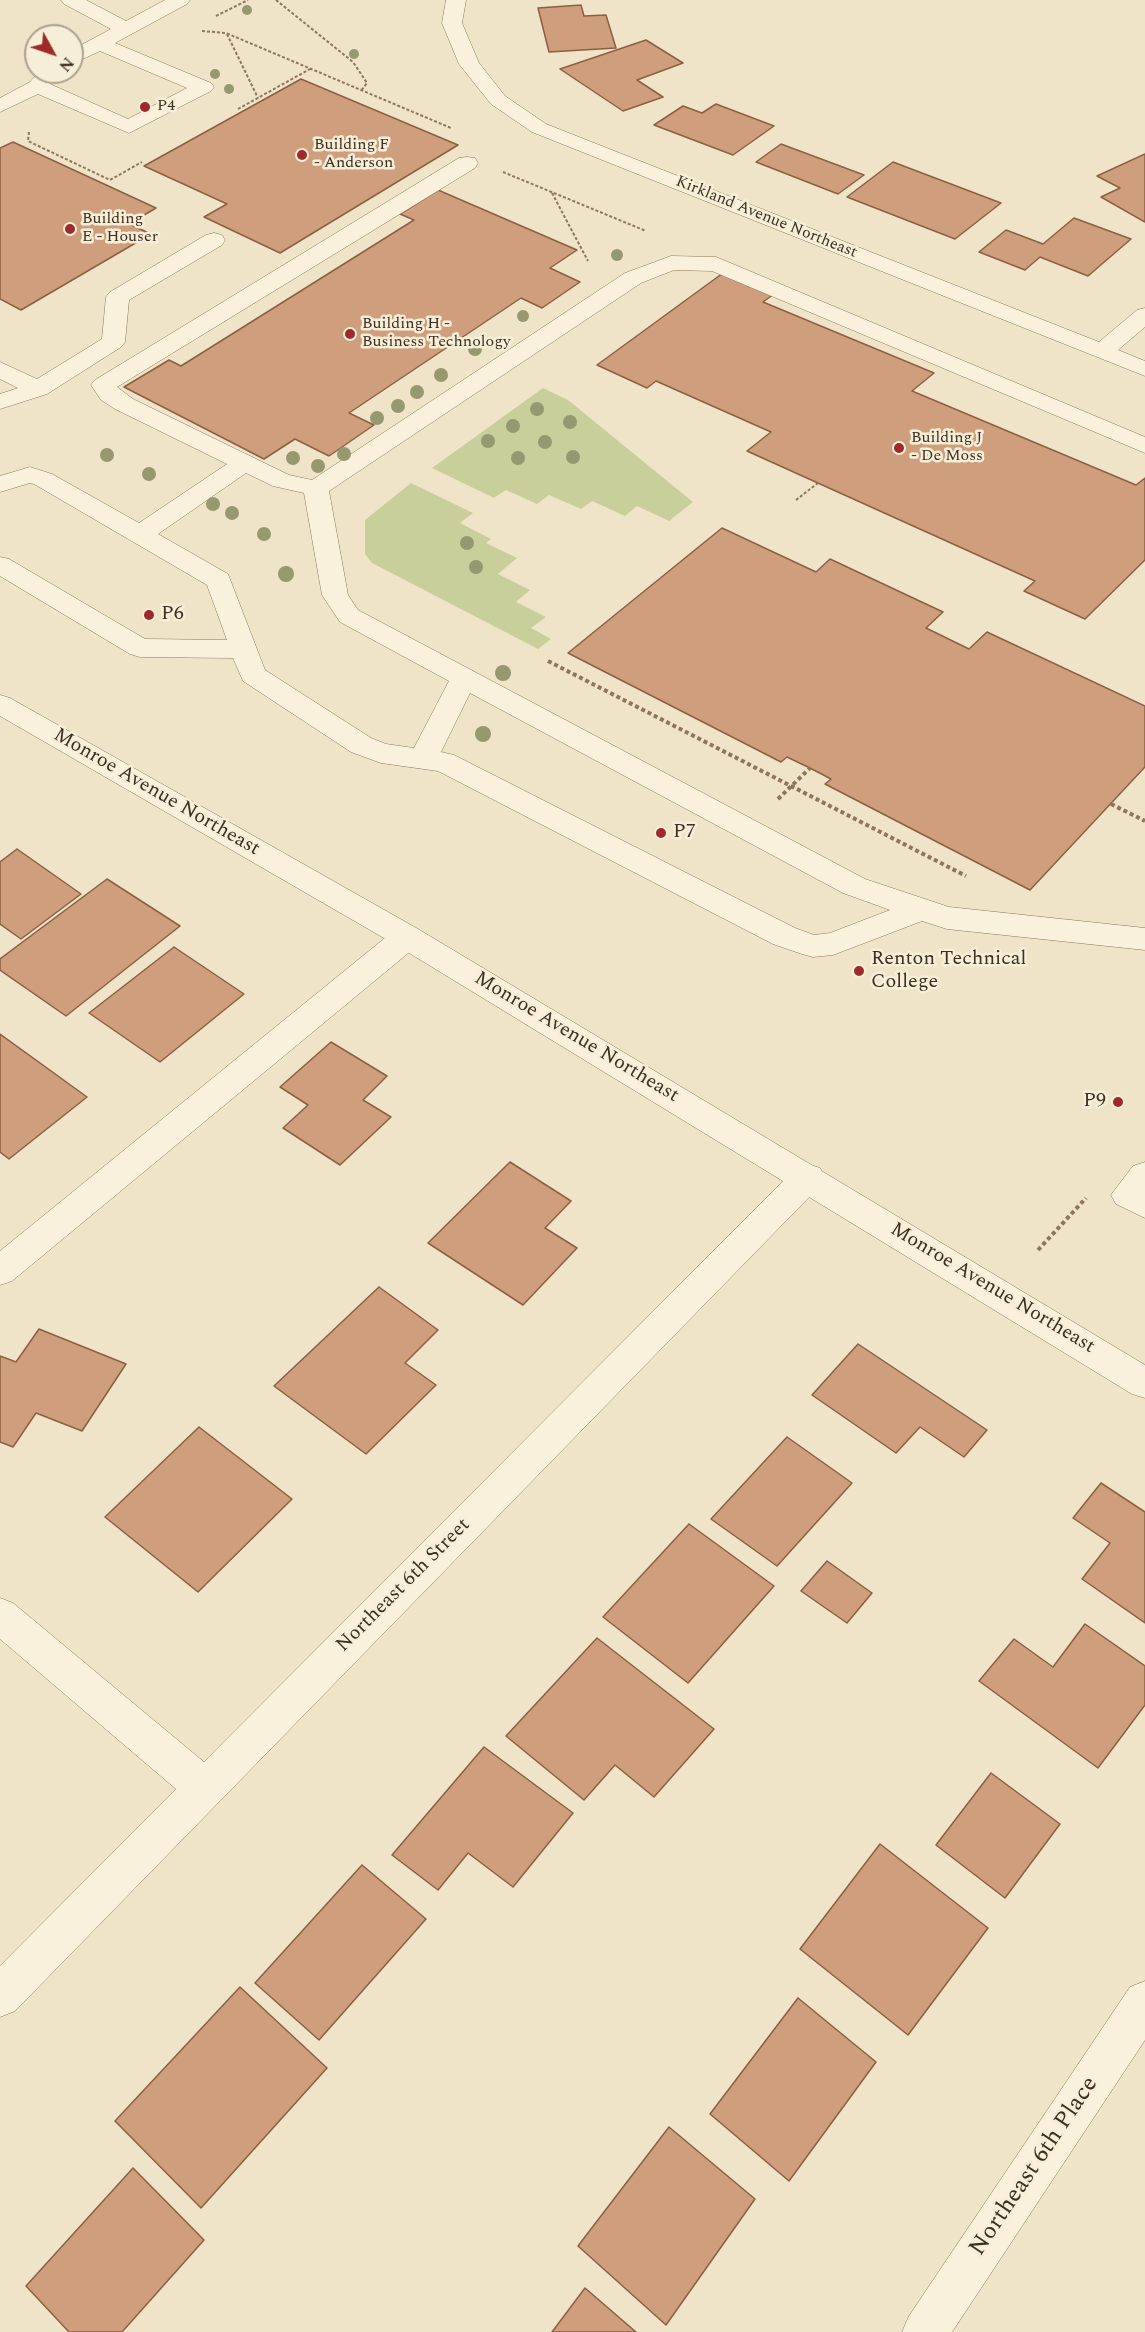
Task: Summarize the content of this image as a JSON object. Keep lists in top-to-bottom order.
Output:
{
  "streets": {
    "street": [
      "Kirkland Avenue Northeast",
      "Monroe Avenue Northeast",
      "Northeast 6th Street",
      "Northeast 6th Place"
    ]
  },
  "crossings": [
    ["Monroe Avenue Northeast", "Northeast 6th Street"]
  ],
  "places": [
    "P4",
    "Building F - Anderson",
    "Building E - Houser",
    "Building H - Business Technology",
    "Building J - De Moss",
    "P6",
    "P7",
    "Renton Technical College",
    "P9"
  ],
  "north": "bottom right"
}
